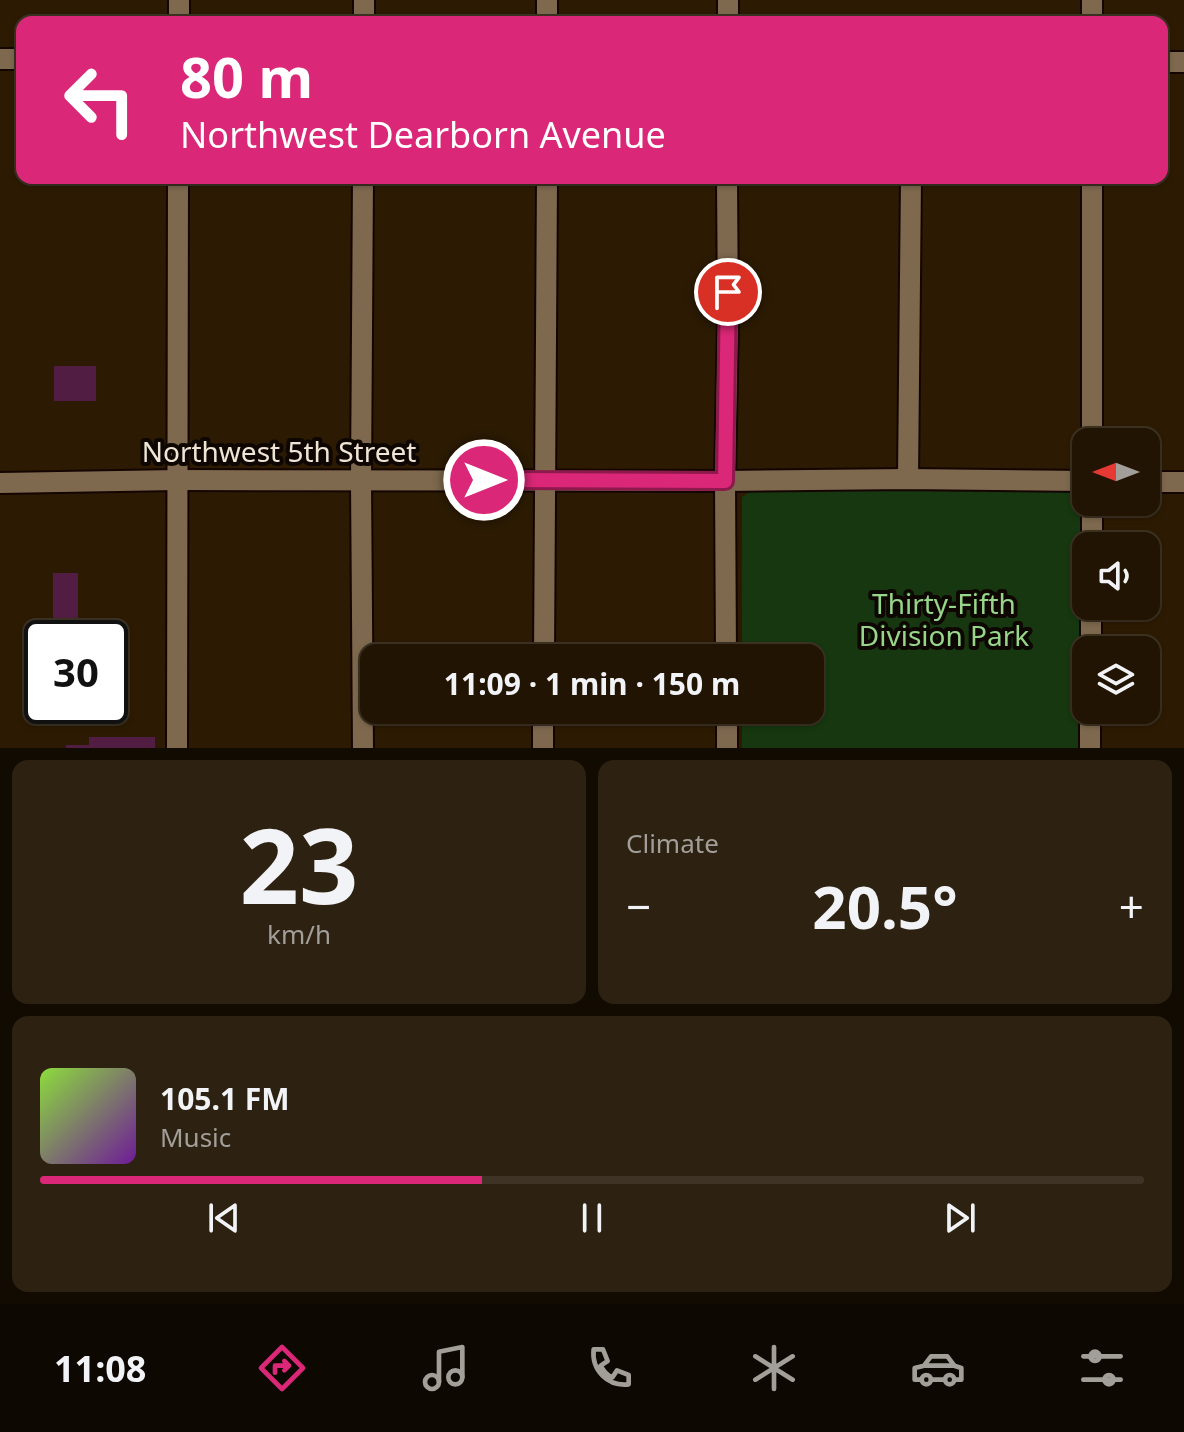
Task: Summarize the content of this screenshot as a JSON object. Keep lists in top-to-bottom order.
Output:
{
  "streets": {
    "street": ["Northwest 5th Street"]
  },
  "parks": ["Thirty-Fifth Division Park"],
  "north": "left",
  "page": {
    "turn": ["80 m", "Northwest Dearborn Avenue"],
    "limit": "30",
    "trip": "11:09 · 1 min · 150 m",
    "tile": [
      ["23", "km/h"],
      "Climate"
    ],
    "heat": ["−", "20.5°", "+"],
    "song": ["105.1 FM", "Music"],
    "tabs": "11:08"
  }
}
